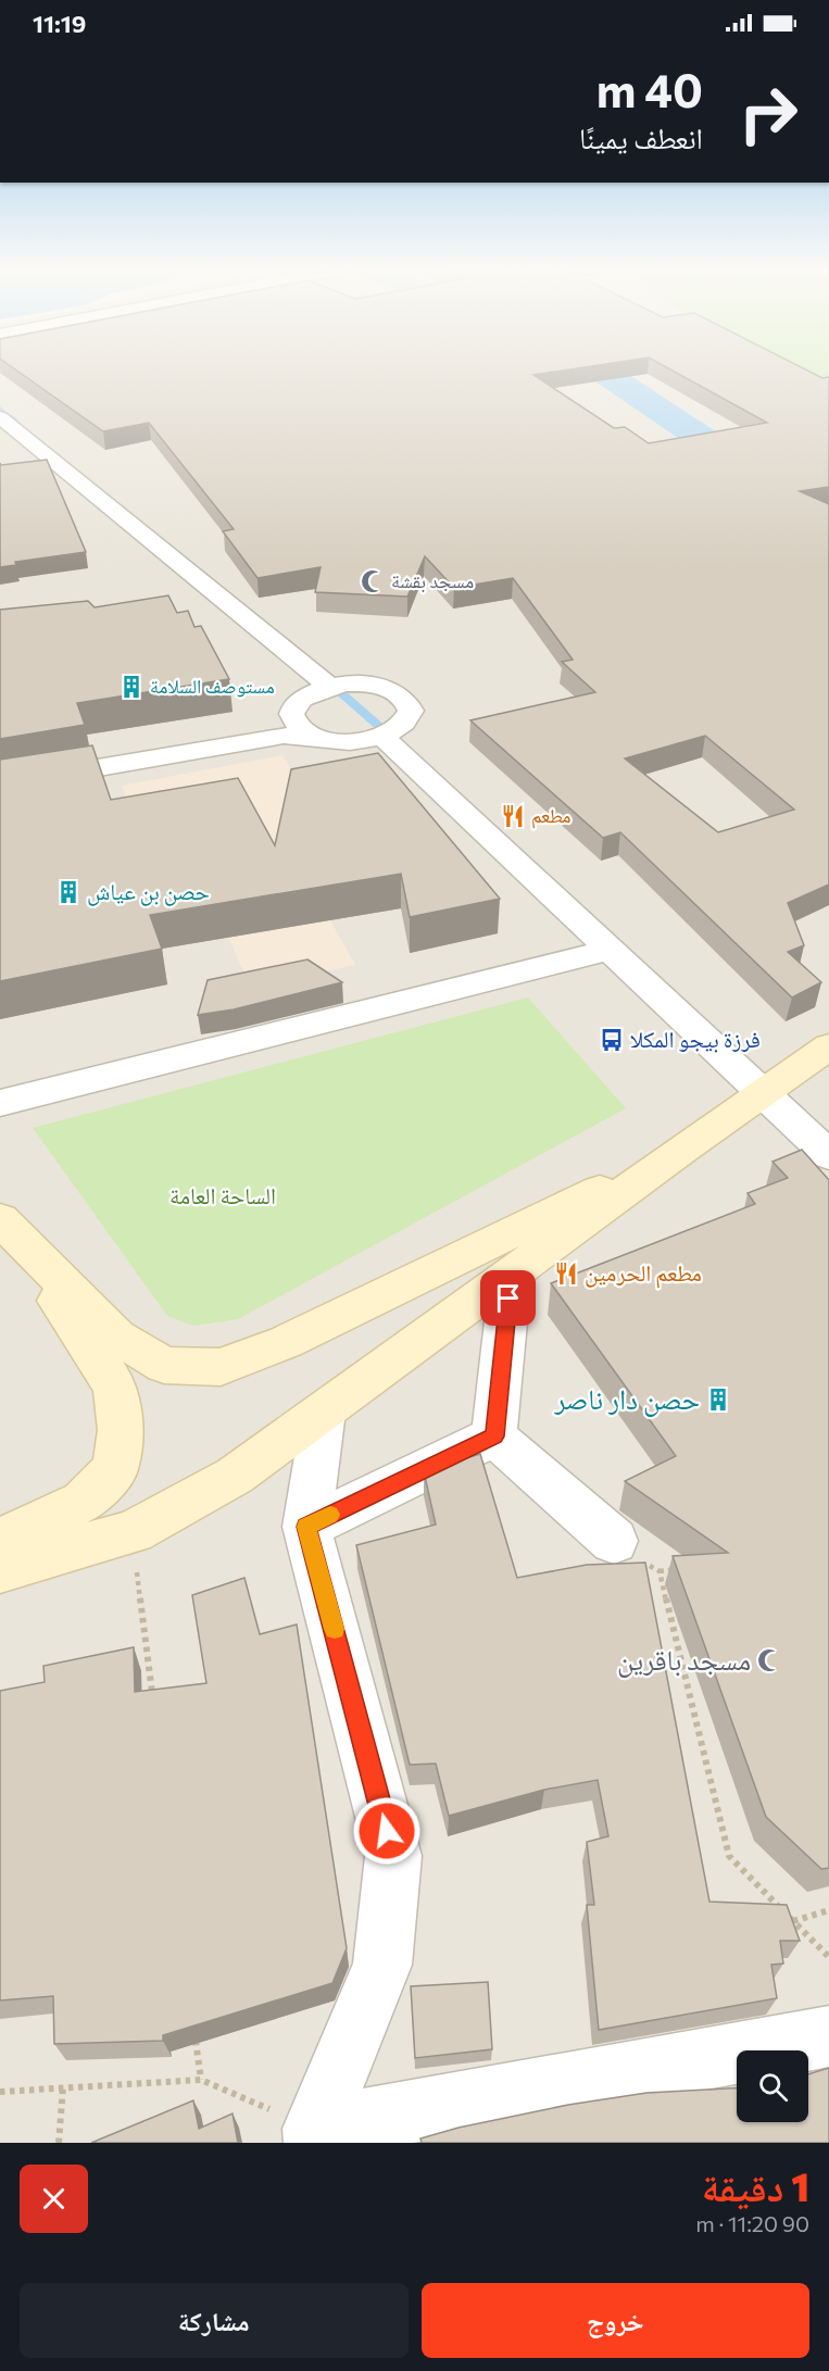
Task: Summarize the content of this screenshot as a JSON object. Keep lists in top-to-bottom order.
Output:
{
  "parks": ["الساحة العامة"],
  "places": {
    "mosque": ["مسجد بقشة", "مسجد باقرين"],
    "building": ["مستوصف السلامة", "حصن بن عياش", "حصن دار ناصر"],
    "restaurant": ["مطعم", "مطعم الحرمين"],
    "bus stop": ["فرزة بيجو المكلا"]
  },
  "page": {
    "status": "11:19",
    "turn": ["40 m", "انعطف يمينًا"],
    "heading": ["1 دقيقة", "90 m · 11:20"],
    "buttons": ["خروج", "مشاركة"]
  }
}
